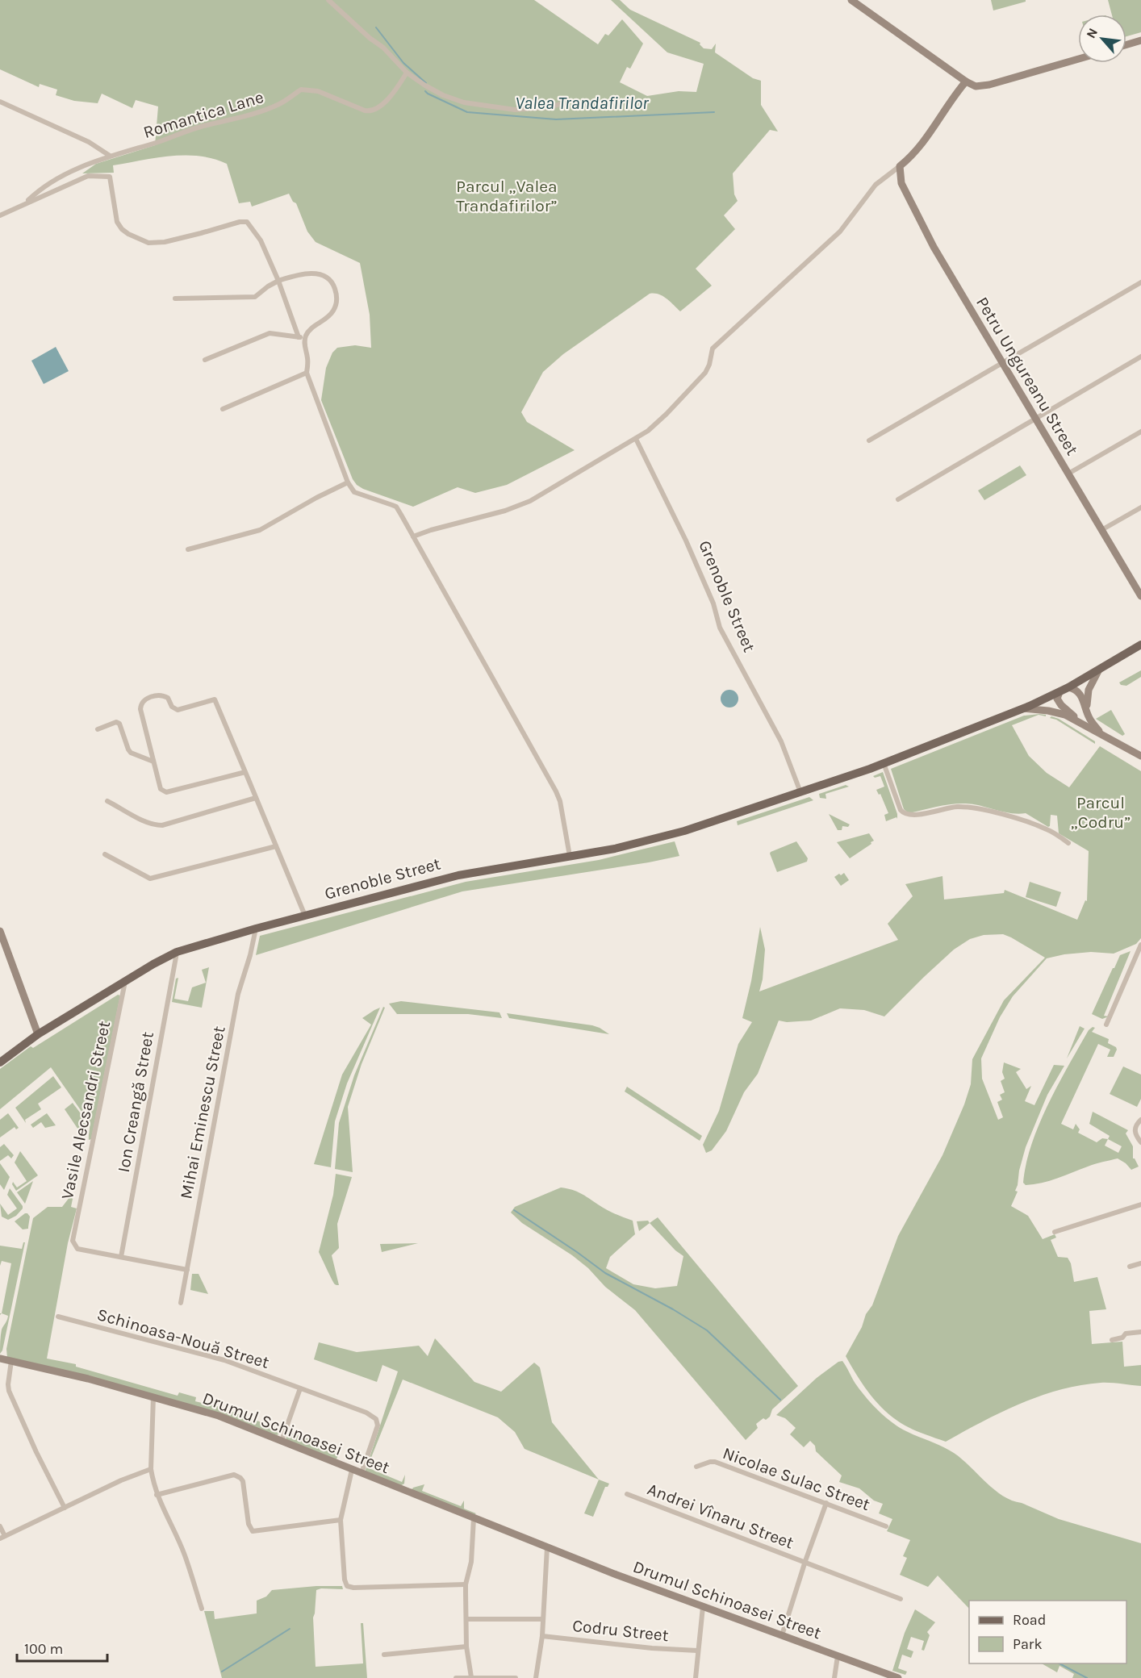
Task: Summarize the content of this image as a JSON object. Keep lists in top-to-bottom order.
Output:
{
  "streets": {
    "main road": ["Grenoble Street"],
    "street": [
      "Romantica Lane",
      "Petru Ungureanu Street",
      "Ion Creangă Street",
      "Vasile Alecsandri Street",
      "Mihai Eminescu Street",
      "Schinoasa-Nouă Street",
      "Drumul Schinoasei Street",
      "Nicolae Sulac Street",
      "Andrei Vînaru Street",
      "Codru Street"
    ]
  },
  "crossings": [
    ["Grenoble Street", "Ion Creangă Street"],
    ["Grenoble Street", "Vasile Alecsandri Street"],
    ["Grenoble Street", "Mihai Eminescu Street"],
    ["Ion Creangă Street", "Vasile Alecsandri Street"],
    ["Schinoasa-Nouă Street", "Drumul Schinoasei Street"],
    ["Drumul Schinoasei Street", "Andrei Vînaru Street"],
    ["Nicolae Sulac Street", "Andrei Vînaru Street"]
  ],
  "water": ["Valea Trandafirilor"],
  "parks": ["Parcul „Valea Trandafirilor”", "Parcul „Codru”"],
  "legend": ["Road", "Park"],
  "scale_bar": "100 m",
  "north": "top left"
}
